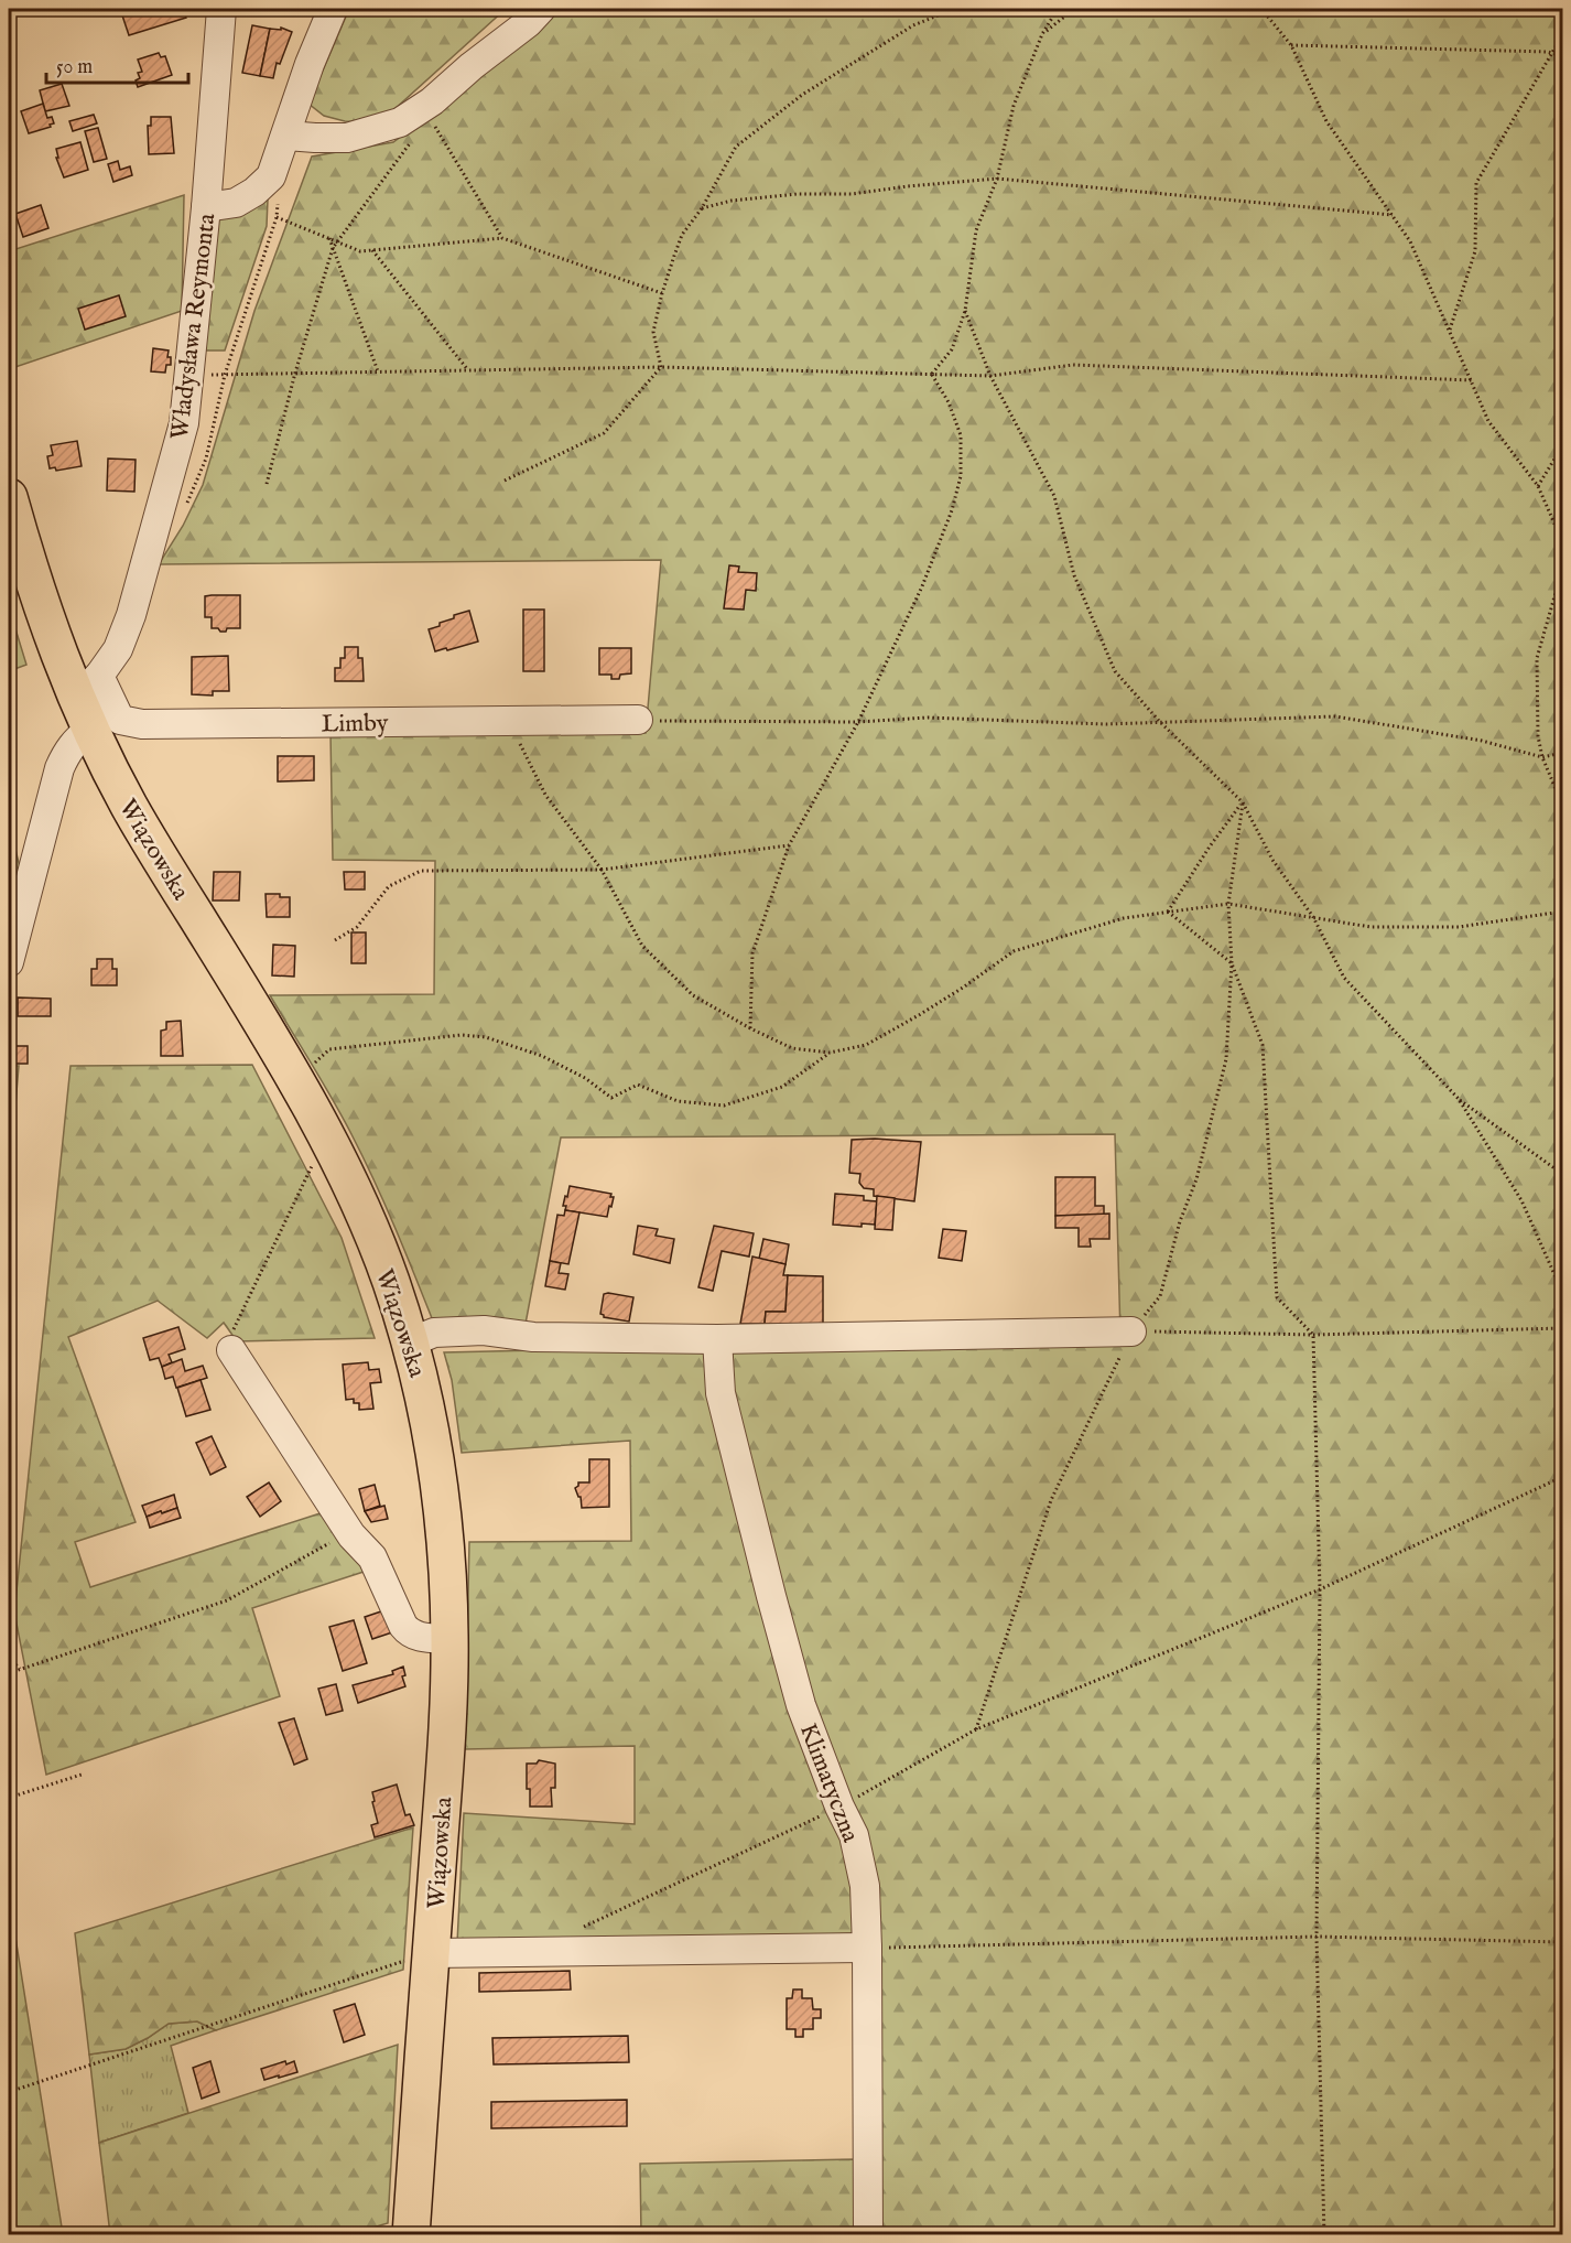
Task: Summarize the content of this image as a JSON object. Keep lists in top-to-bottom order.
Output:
{
  "streets": {
    "main road": ["Wiązowska"],
    "street": ["Władysława Reymonta", "Limby", "Klimatyczna"]
  },
  "crossings": [
    ["Władysława Reymonta", "Limby"],
    ["Władysława Reymonta", "Wiązowska"],
    ["Limby", "Wiązowska"]
  ],
  "scale_bar": "50 m"
}
